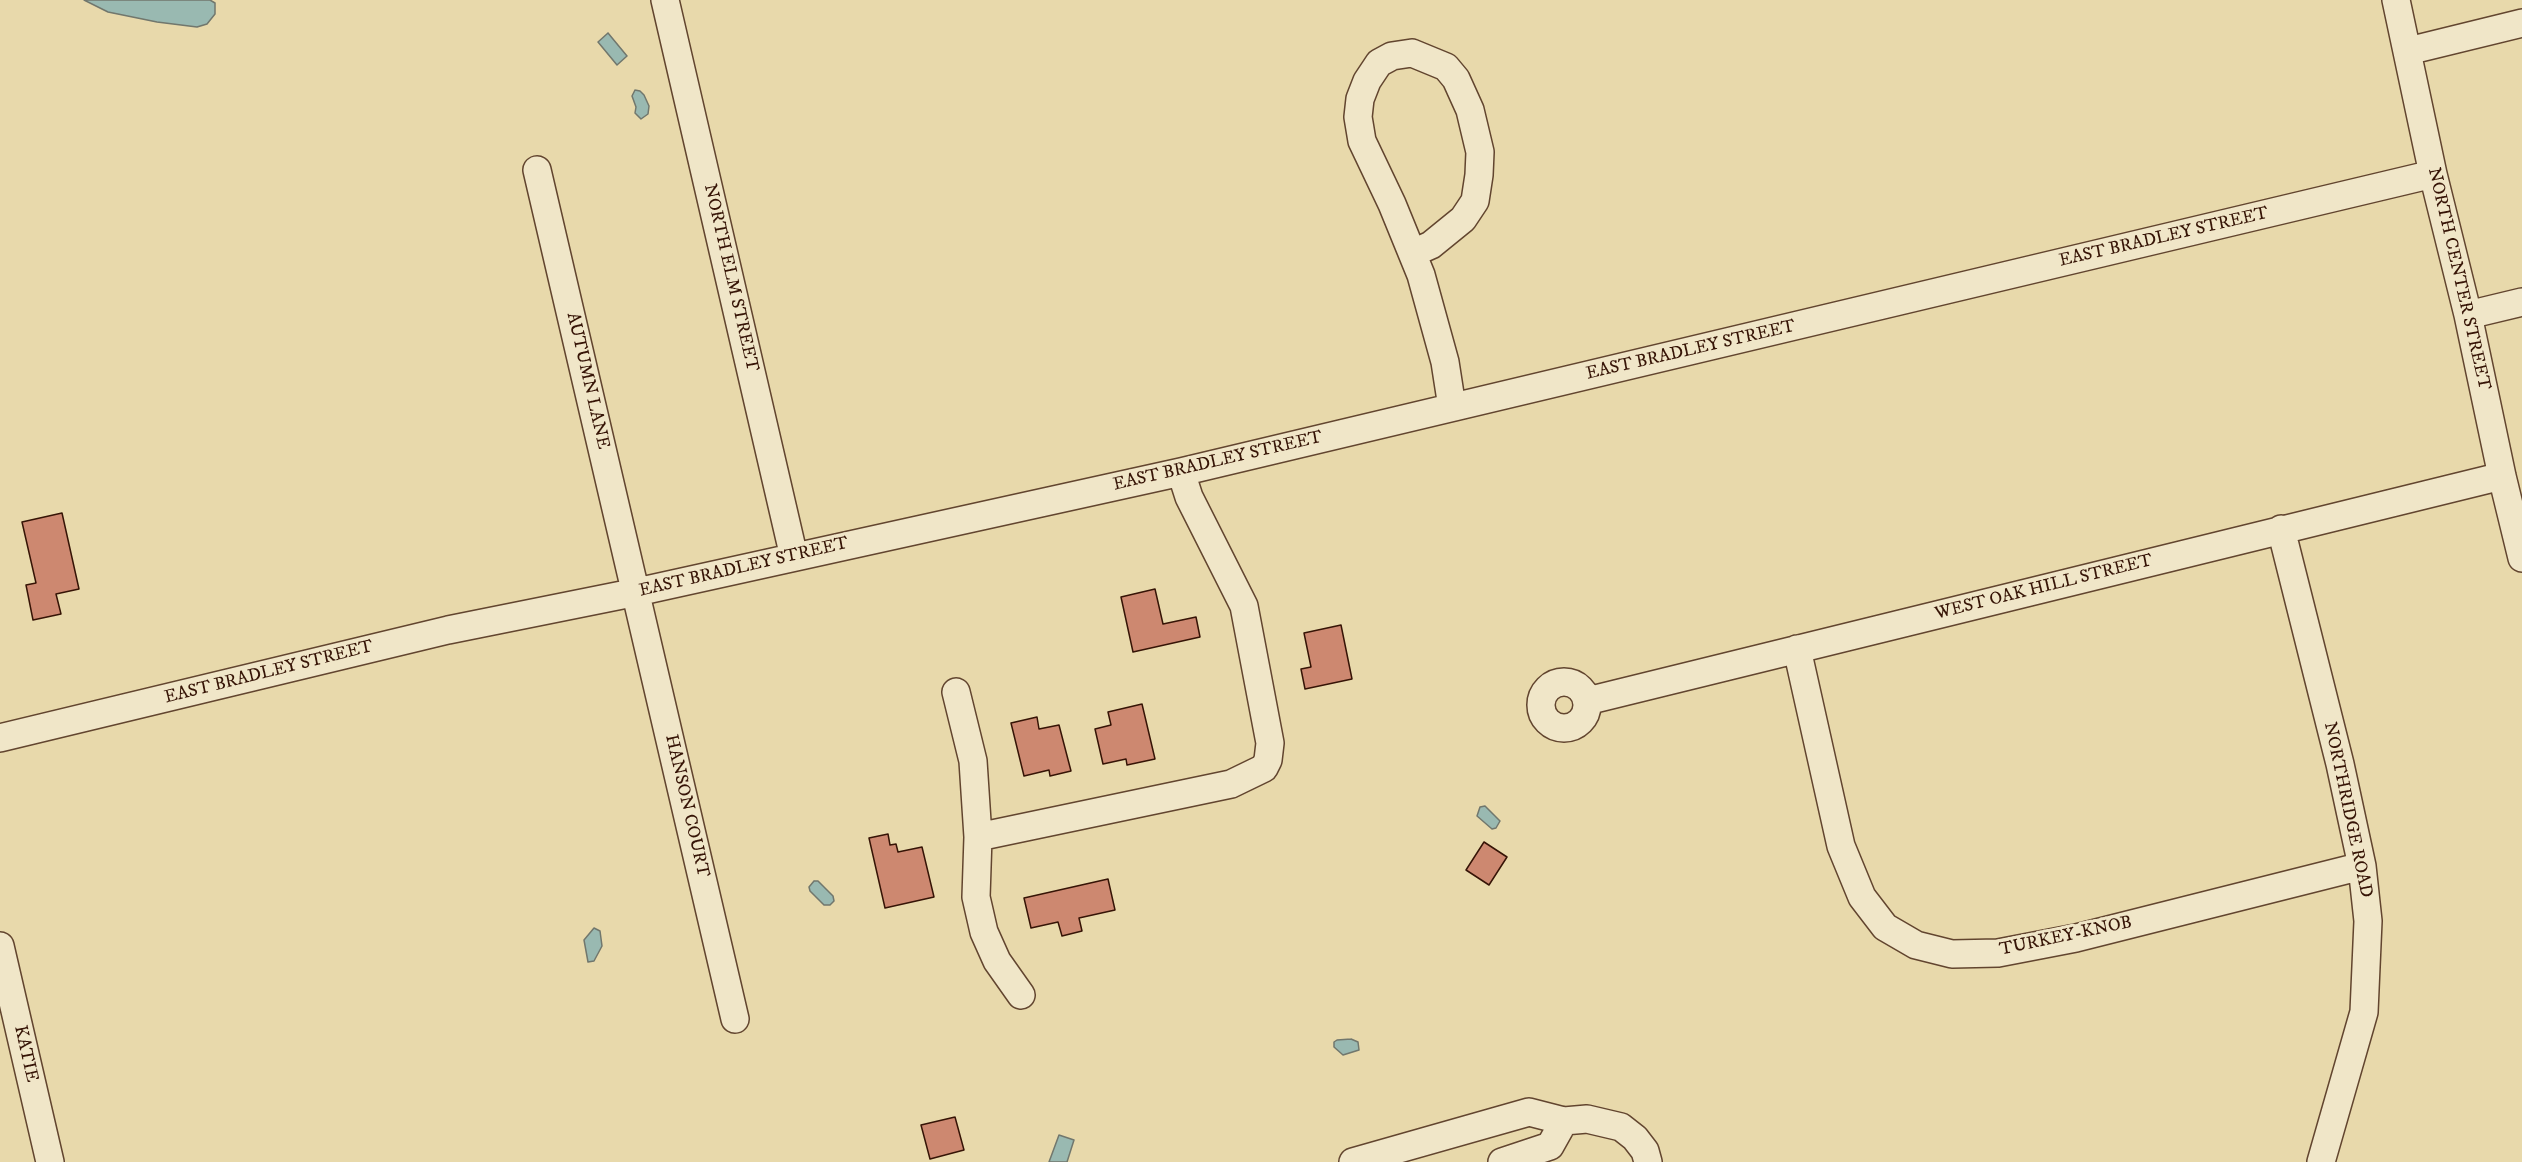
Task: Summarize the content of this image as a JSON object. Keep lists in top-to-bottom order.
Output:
{
  "streets": {
    "street": [
      "EAST BRADLEY STREET",
      "NORTH ELM STREET",
      "NORTH CENTER STREET",
      "AUTUMN LANE",
      "WEST OAK HILL STREET",
      "HANSON COURT",
      "NORTHRIDGE ROAD",
      "TURKEY-KNOB",
      "KATIE"
    ]
  },
  "crossings": [
    ["EAST BRADLEY STREET", "NORTH ELM STREET"],
    ["EAST BRADLEY STREET", "NORTH CENTER STREET"],
    ["EAST BRADLEY STREET", "AUTUMN LANE"],
    ["EAST BRADLEY STREET", "HANSON COURT"],
    ["NORTH CENTER STREET", "WEST OAK HILL STREET"],
    ["AUTUMN LANE", "HANSON COURT"],
    ["WEST OAK HILL STREET", "NORTHRIDGE ROAD"],
    ["WEST OAK HILL STREET", "TURKEY-KNOB"],
    ["NORTHRIDGE ROAD", "TURKEY-KNOB"]
  ]
}
